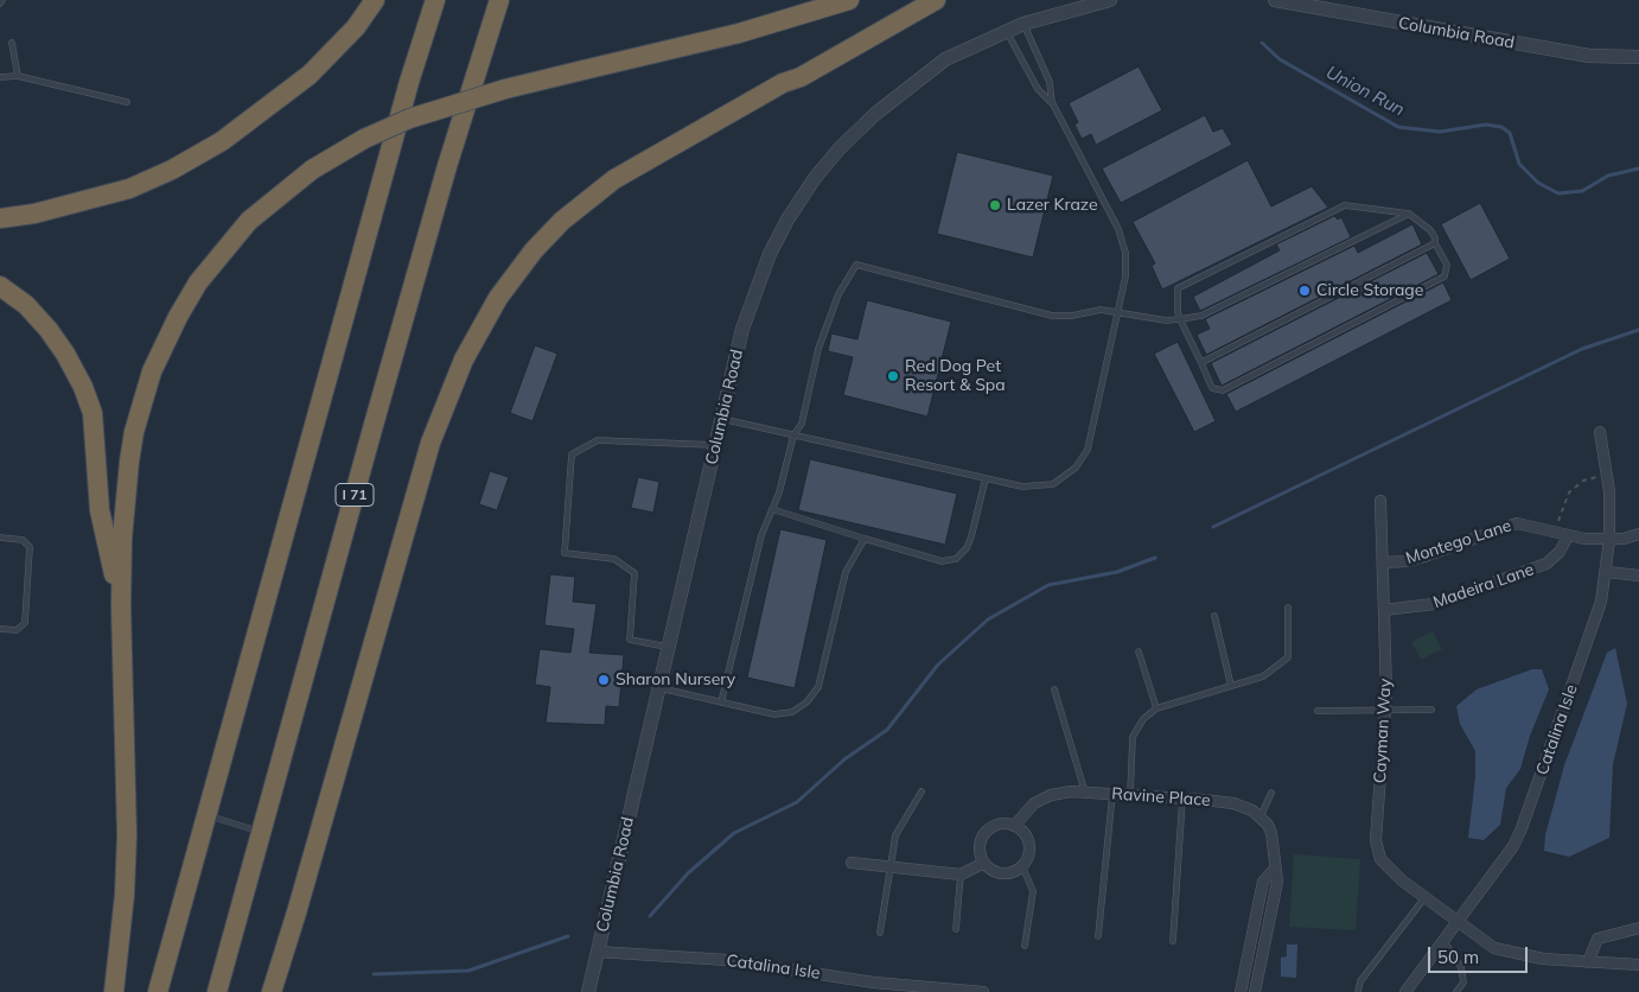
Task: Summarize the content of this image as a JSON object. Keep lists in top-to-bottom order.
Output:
{
  "streets": {
    "highway": ["I 71"],
    "street": [
      "Columbia Road",
      "Montego Lane",
      "Madeira Lane",
      "Catalina Isle",
      "Cayman Way",
      "Ravine Place"
    ]
  },
  "crossings": [
    ["Columbia Road", "Catalina Isle"],
    ["Montego Lane", "Madeira Lane"],
    ["Montego Lane", "Catalina Isle"],
    ["Montego Lane", "Cayman Way"],
    ["Madeira Lane", "Cayman Way"],
    ["Catalina Isle", "Cayman Way"]
  ],
  "water": ["Union Run"],
  "places": [
    "Lazer Kraze",
    "Circle Storage",
    "Red Dog Pet Resort & Spa",
    "Sharon Nursery"
  ],
  "scale_bar": "50 m"
}
